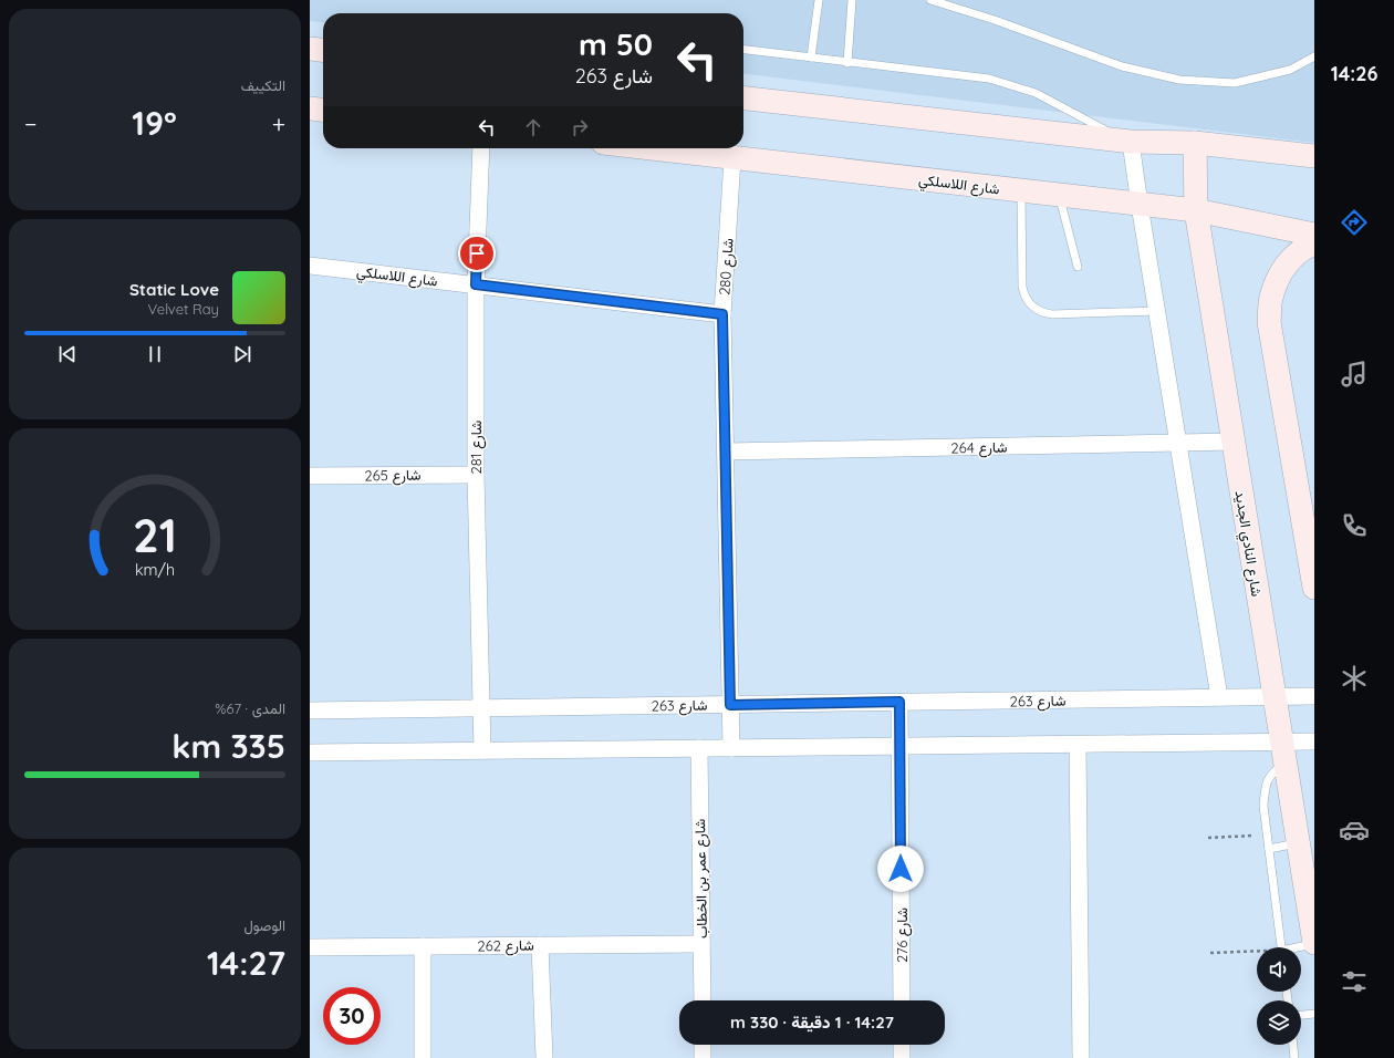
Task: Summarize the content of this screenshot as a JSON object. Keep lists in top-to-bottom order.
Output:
{
  "streets": {
    "main road": ["شارع اللاسلكي", "شارع النادي الجديد"],
    "street": [
      "شارع 280",
      "شارع 281",
      "شارع 264",
      "شارع 265",
      "شارع 263",
      "شارع عمر بن الخطاب",
      "شارع 276",
      "شارع 262"
    ]
  },
  "crossings": [
    ["شارع اللاسلكي", "شارع 280"],
    ["شارع اللاسلكي", "شارع 281"],
    ["شارع اللاسلكي", "شارع النادي الجديد"],
    ["شارع 280", "شارع 264"],
    ["شارع 280", "شارع 263"],
    ["شارع 281", "شارع 265"],
    ["شارع 281", "شارع 263"],
    ["شارع 264", "شارع النادي الجديد"],
    ["شارع النادي الجديد", "شارع 263"],
    ["شارع 263", "شارع 276"],
    ["شارع عمر بن الخطاب", "شارع 262"]
  ],
  "page": {
    "tabs": "14:26",
    "tile": [
      "التكييف",
      ["المدى · 67%", "335 km"],
      ["الوصول", "14:27"]
    ],
    "turn": ["50 m", "شارع 263"],
    "heat": ["−", "19°", "+"],
    "song": ["Static Love", "Velvet Ray"],
    "limit": "30",
    "trip": "14:27 · 1 دقيقة · 330 m",
    "gauge": ["21", "km/h"]
  }
}
